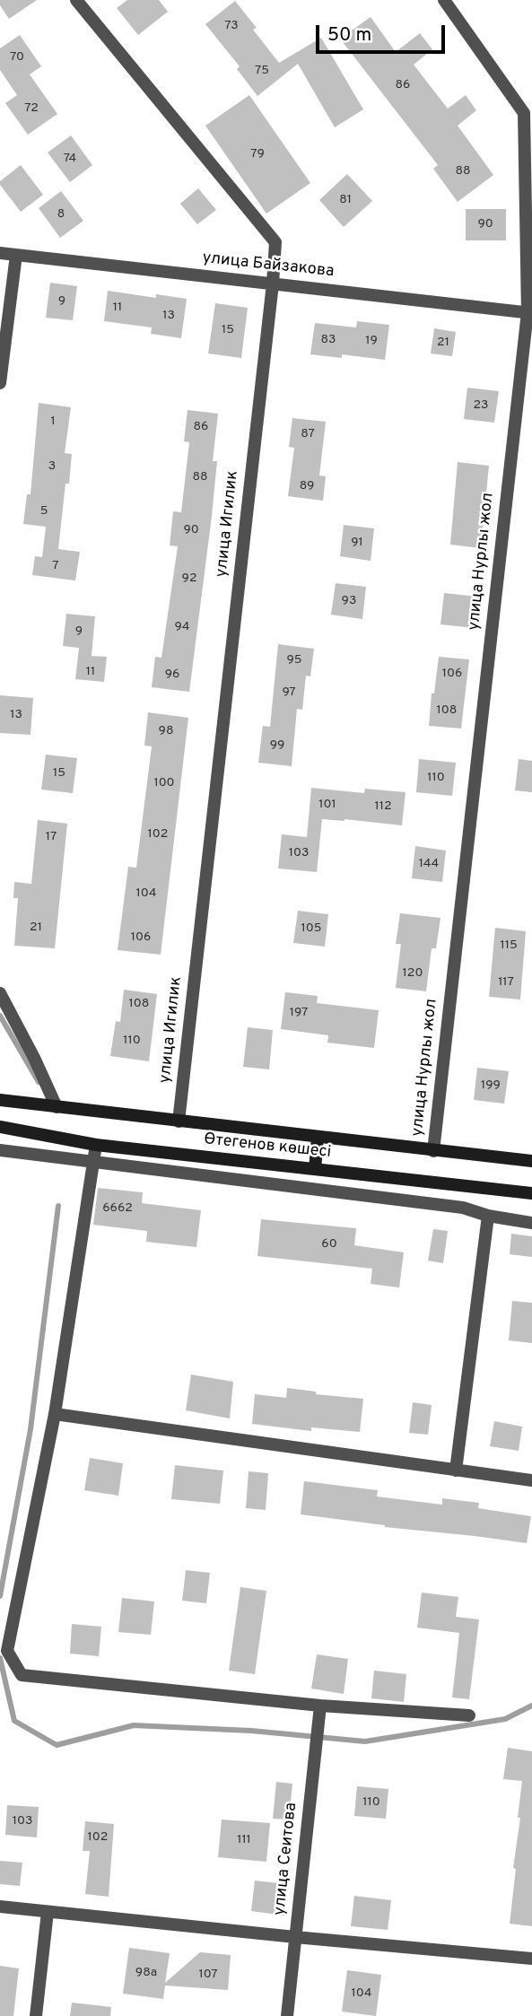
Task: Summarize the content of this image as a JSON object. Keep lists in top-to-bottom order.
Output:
{
  "streets": {
    "main road": ["Өтегенов көшесі"],
    "street": [
      "улица Байзакова",
      "улица Игилик",
      "улица Нурлы жол",
      "улица Сеитова"
    ]
  },
  "crossings": [
    ["улица Байзакова", "улица Игилик"],
    ["улица Байзакова", "улица Нурлы жол"],
    ["улица Игилик", "Өтегенов көшесі"],
    ["улица Нурлы жол", "Өтегенов көшесі"]
  ],
  "house_numbers": [
    "73",
    "70",
    "75",
    "86",
    "72",
    "79",
    "74",
    "88",
    "81",
    "8",
    "90",
    "9",
    "11",
    "13",
    "15",
    "83",
    "19",
    "21",
    "23",
    "1",
    "86",
    "87",
    "3",
    "88",
    "89",
    "5",
    "90",
    "91",
    "7",
    "92",
    "93",
    "94",
    "9",
    "95",
    "11",
    "106",
    "96",
    "97",
    "108",
    "13",
    "98",
    "99",
    "15",
    "110",
    "100",
    "101",
    "112",
    "102",
    "17",
    "103",
    "144",
    "104",
    "21",
    "105",
    "106",
    "115",
    "120",
    "117",
    "108",
    "197",
    "110",
    "199",
    "6662",
    "60",
    "110",
    "103",
    "102",
    "111",
    "98а",
    "107",
    "104"
  ],
  "scale_bar": "50 m"
}
